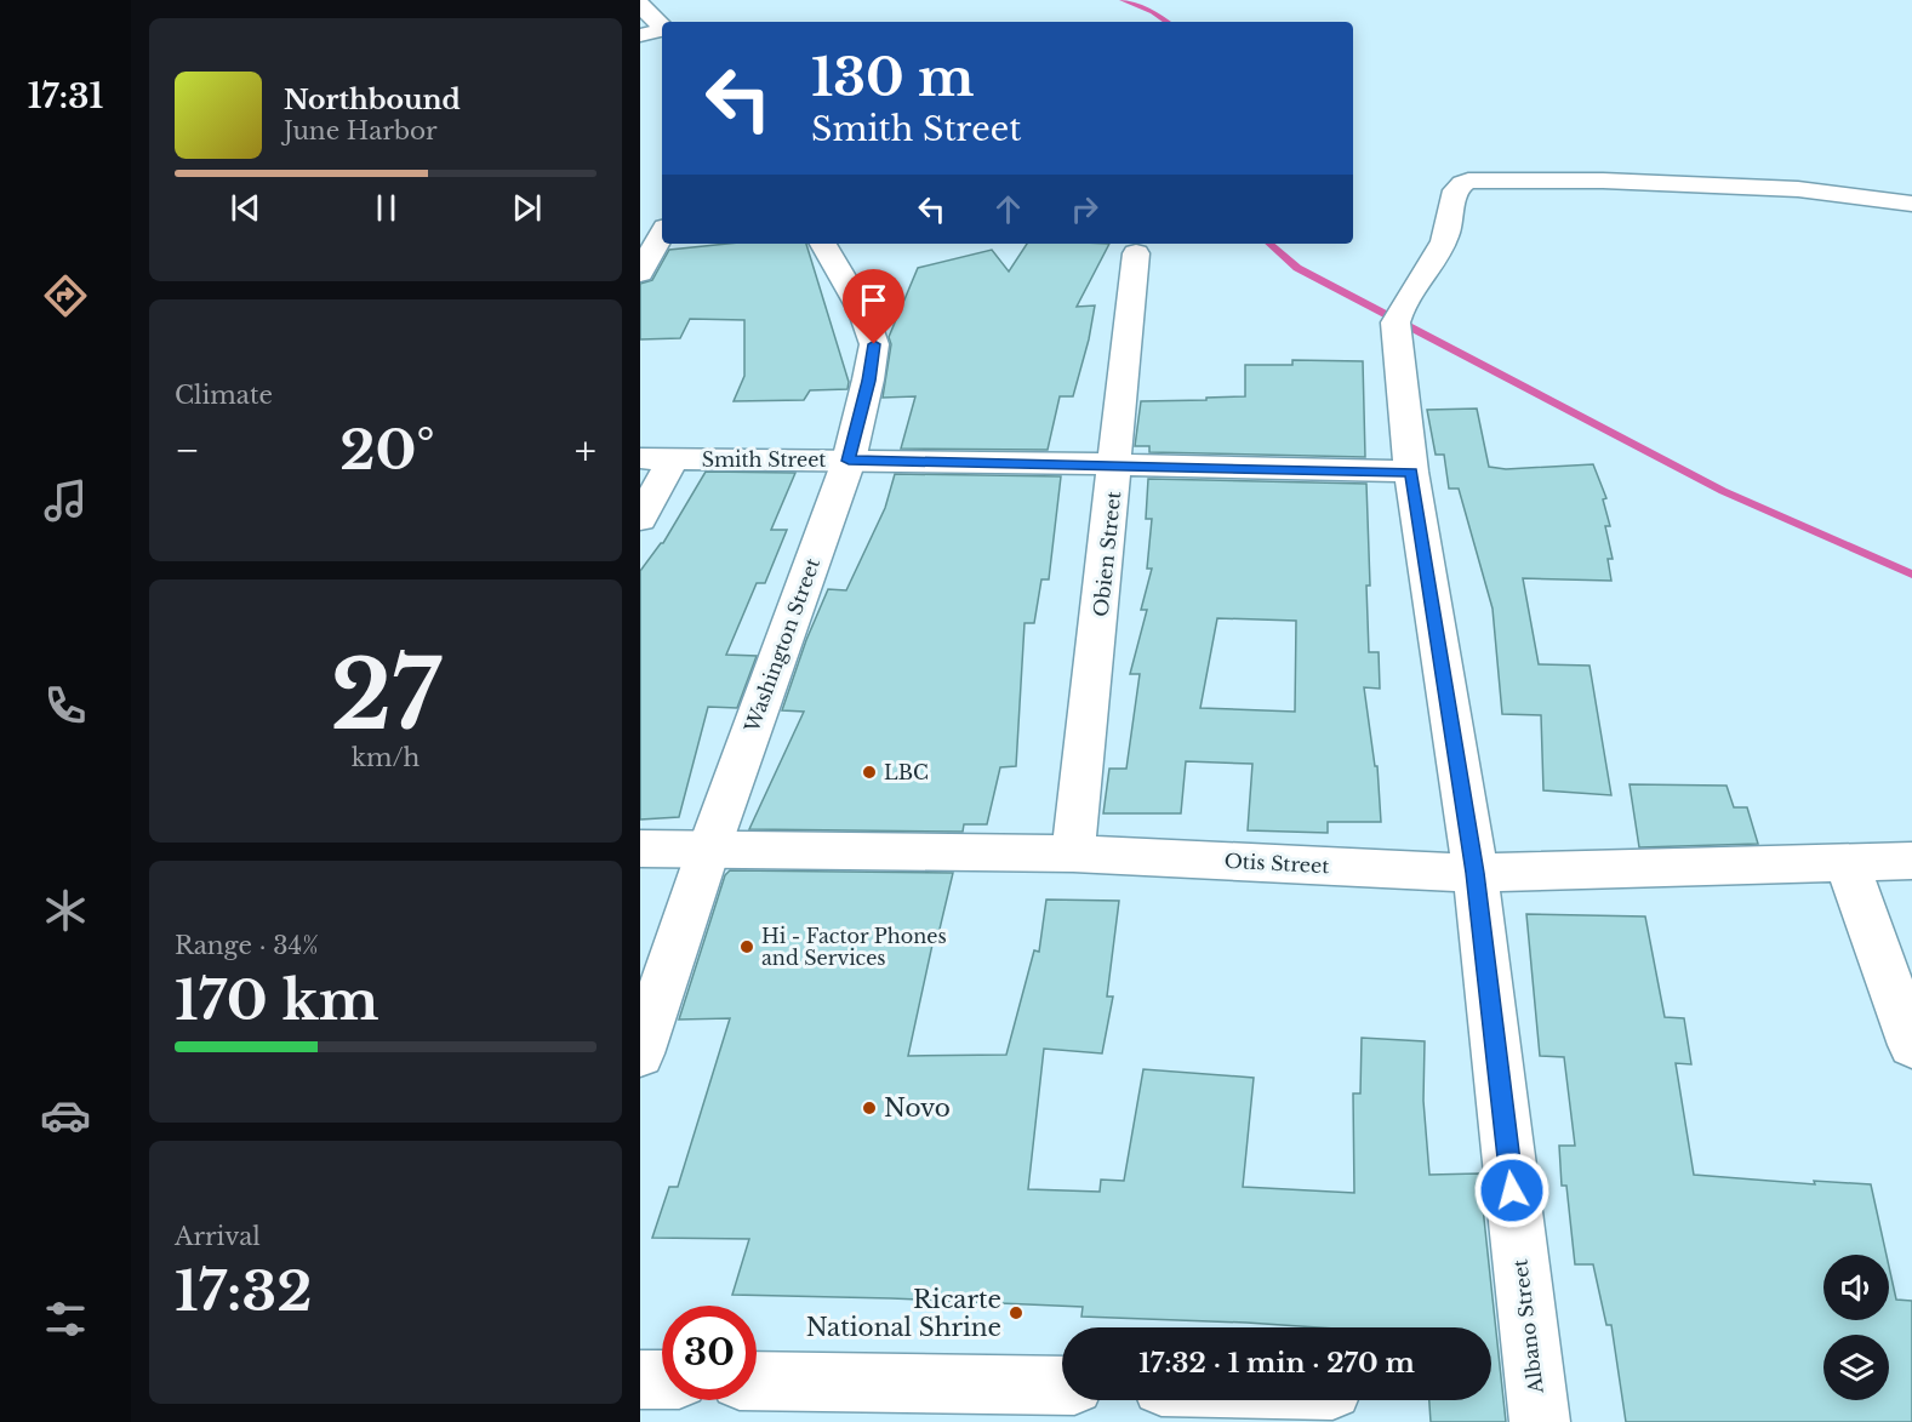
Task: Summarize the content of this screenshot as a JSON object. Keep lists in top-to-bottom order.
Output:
{
  "streets": {
    "street": [
      "Smith Street",
      "Obien Street",
      "Washington Street",
      "Otis Street",
      "Albano Street"
    ]
  },
  "crossings": [
    ["Smith Street", "Obien Street"],
    ["Smith Street", "Washington Street"],
    ["Smith Street", "Albano Street"],
    ["Obien Street", "Otis Street"],
    ["Washington Street", "Otis Street"],
    ["Otis Street", "Albano Street"]
  ],
  "places": [
    "LBC",
    "Hi - Factor Phones and Services",
    "Novo",
    "Ricarte National Shrine"
  ],
  "page": {
    "tabs": "17:31",
    "turn": ["130 m", "Smith Street"],
    "song": ["Northbound", "June Harbor"],
    "tile": [
      "Climate",
      ["27", "km/h"],
      ["Range · 34%", "170 km"],
      ["Arrival", "17:32"]
    ],
    "heat": ["−", "20°", "+"],
    "limit": "30",
    "trip": "17:32 · 1 min · 270 m"
  }
}
